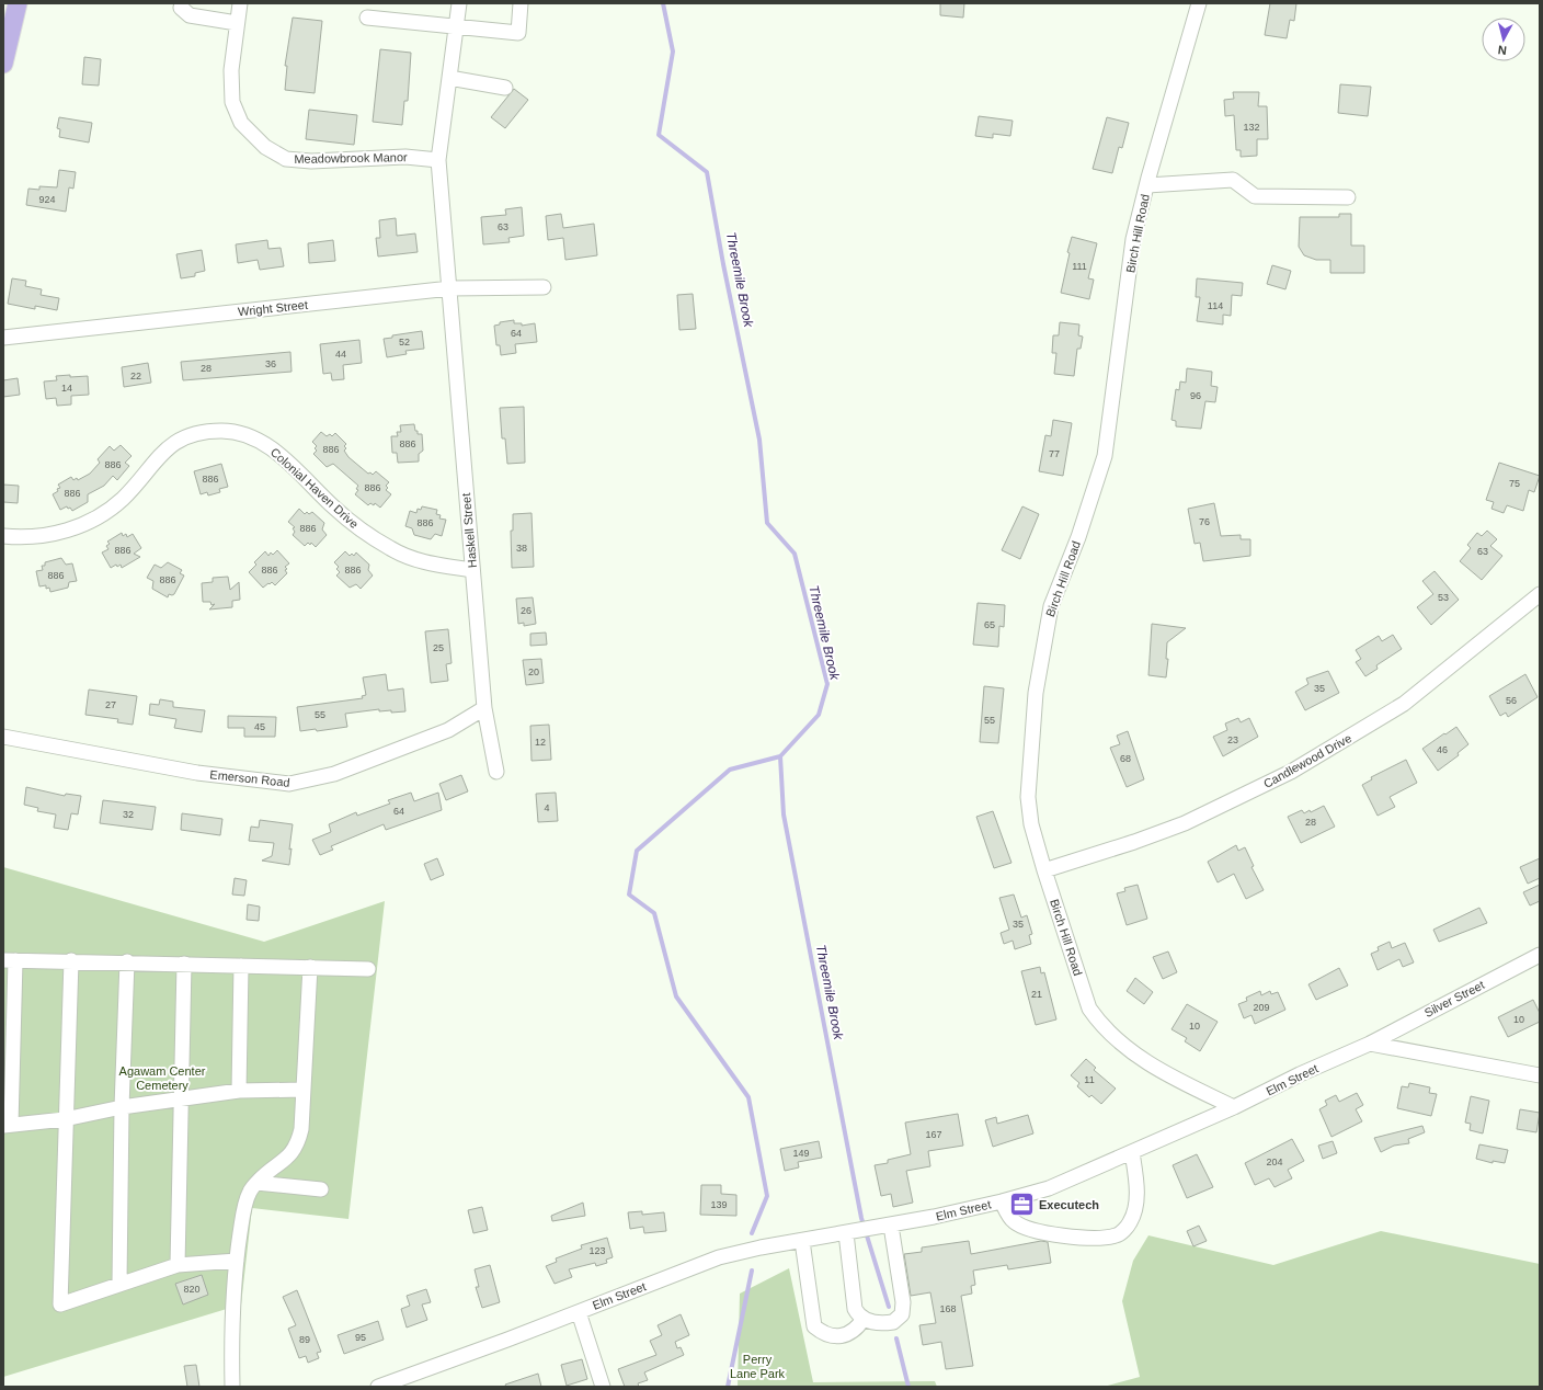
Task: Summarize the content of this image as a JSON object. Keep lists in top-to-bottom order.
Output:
{
  "streets": {
    "street": [
      "Meadowbrook Manor",
      "Birch Hill Road",
      "Wright Street",
      "Colonial Haven Drive",
      "Haskell Street",
      "Candlewood Drive",
      "Emerson Road",
      "Silver Street",
      "Elm Street"
    ]
  },
  "crossings": [
    ["Birch Hill Road", "Candlewood Drive"],
    ["Birch Hill Road", "Elm Street"],
    ["Wright Street", "Haskell Street"],
    ["Colonial Haven Drive", "Haskell Street"],
    ["Haskell Street", "Emerson Road"],
    ["Silver Street", "Elm Street"]
  ],
  "water": ["Threemile Brook"],
  "parks": ["Agawam Center Cemetery", "Perry Lane Park"],
  "places": {
    "office": ["Executech"]
  },
  "house_numbers": [
    "132",
    "924",
    "63",
    "111",
    "114",
    "64",
    "52",
    "44",
    "36",
    "28",
    "22",
    "14",
    "96",
    "886",
    "886",
    "77",
    "886",
    "886",
    "75",
    "886",
    "886",
    "76",
    "886",
    "886",
    "38",
    "886",
    "63",
    "886",
    "886",
    "886",
    "886",
    "53",
    "26",
    "65",
    "25",
    "20",
    "35",
    "56",
    "27",
    "55",
    "55",
    "45",
    "23",
    "12",
    "46",
    "68",
    "4",
    "64",
    "32",
    "28",
    "35",
    "21",
    "209",
    "10",
    "10",
    "11",
    "167",
    "149",
    "204",
    "139",
    "123",
    "820",
    "168",
    "95",
    "89"
  ],
  "north": "bottom"
}
